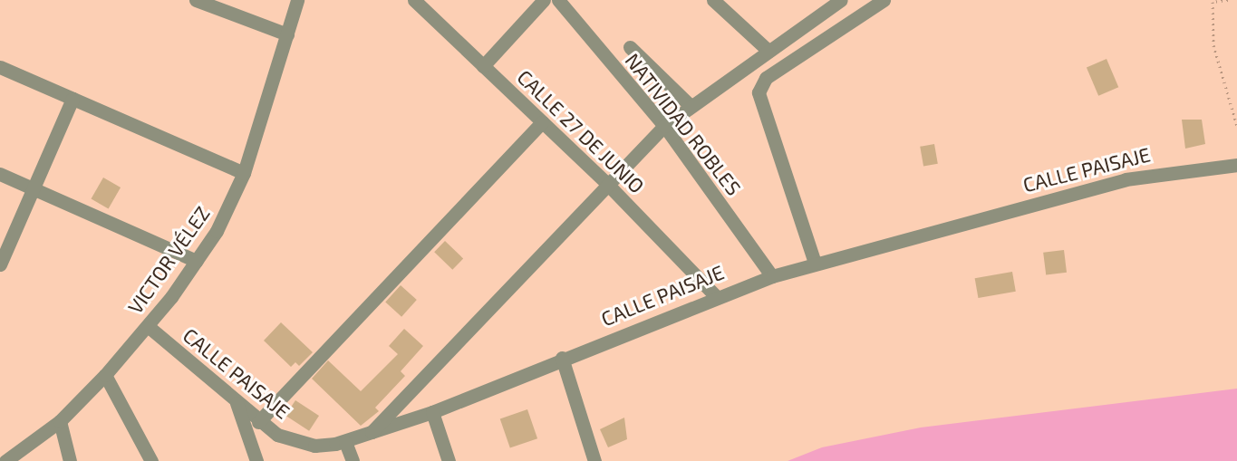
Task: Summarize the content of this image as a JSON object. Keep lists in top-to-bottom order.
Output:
{
  "streets": {
    "street": [
      "NATIVIDAD ROBLES",
      "CALLE 27 DE JUNIO",
      "CALLE PAISAJE",
      "VICTOR VÉLEZ"
    ]
  },
  "crossings": [
    ["NATIVIDAD ROBLES", "CALLE PAISAJE"],
    ["CALLE 27 DE JUNIO", "CALLE PAISAJE"],
    ["CALLE PAISAJE", "VICTOR VÉLEZ"]
  ]
}
